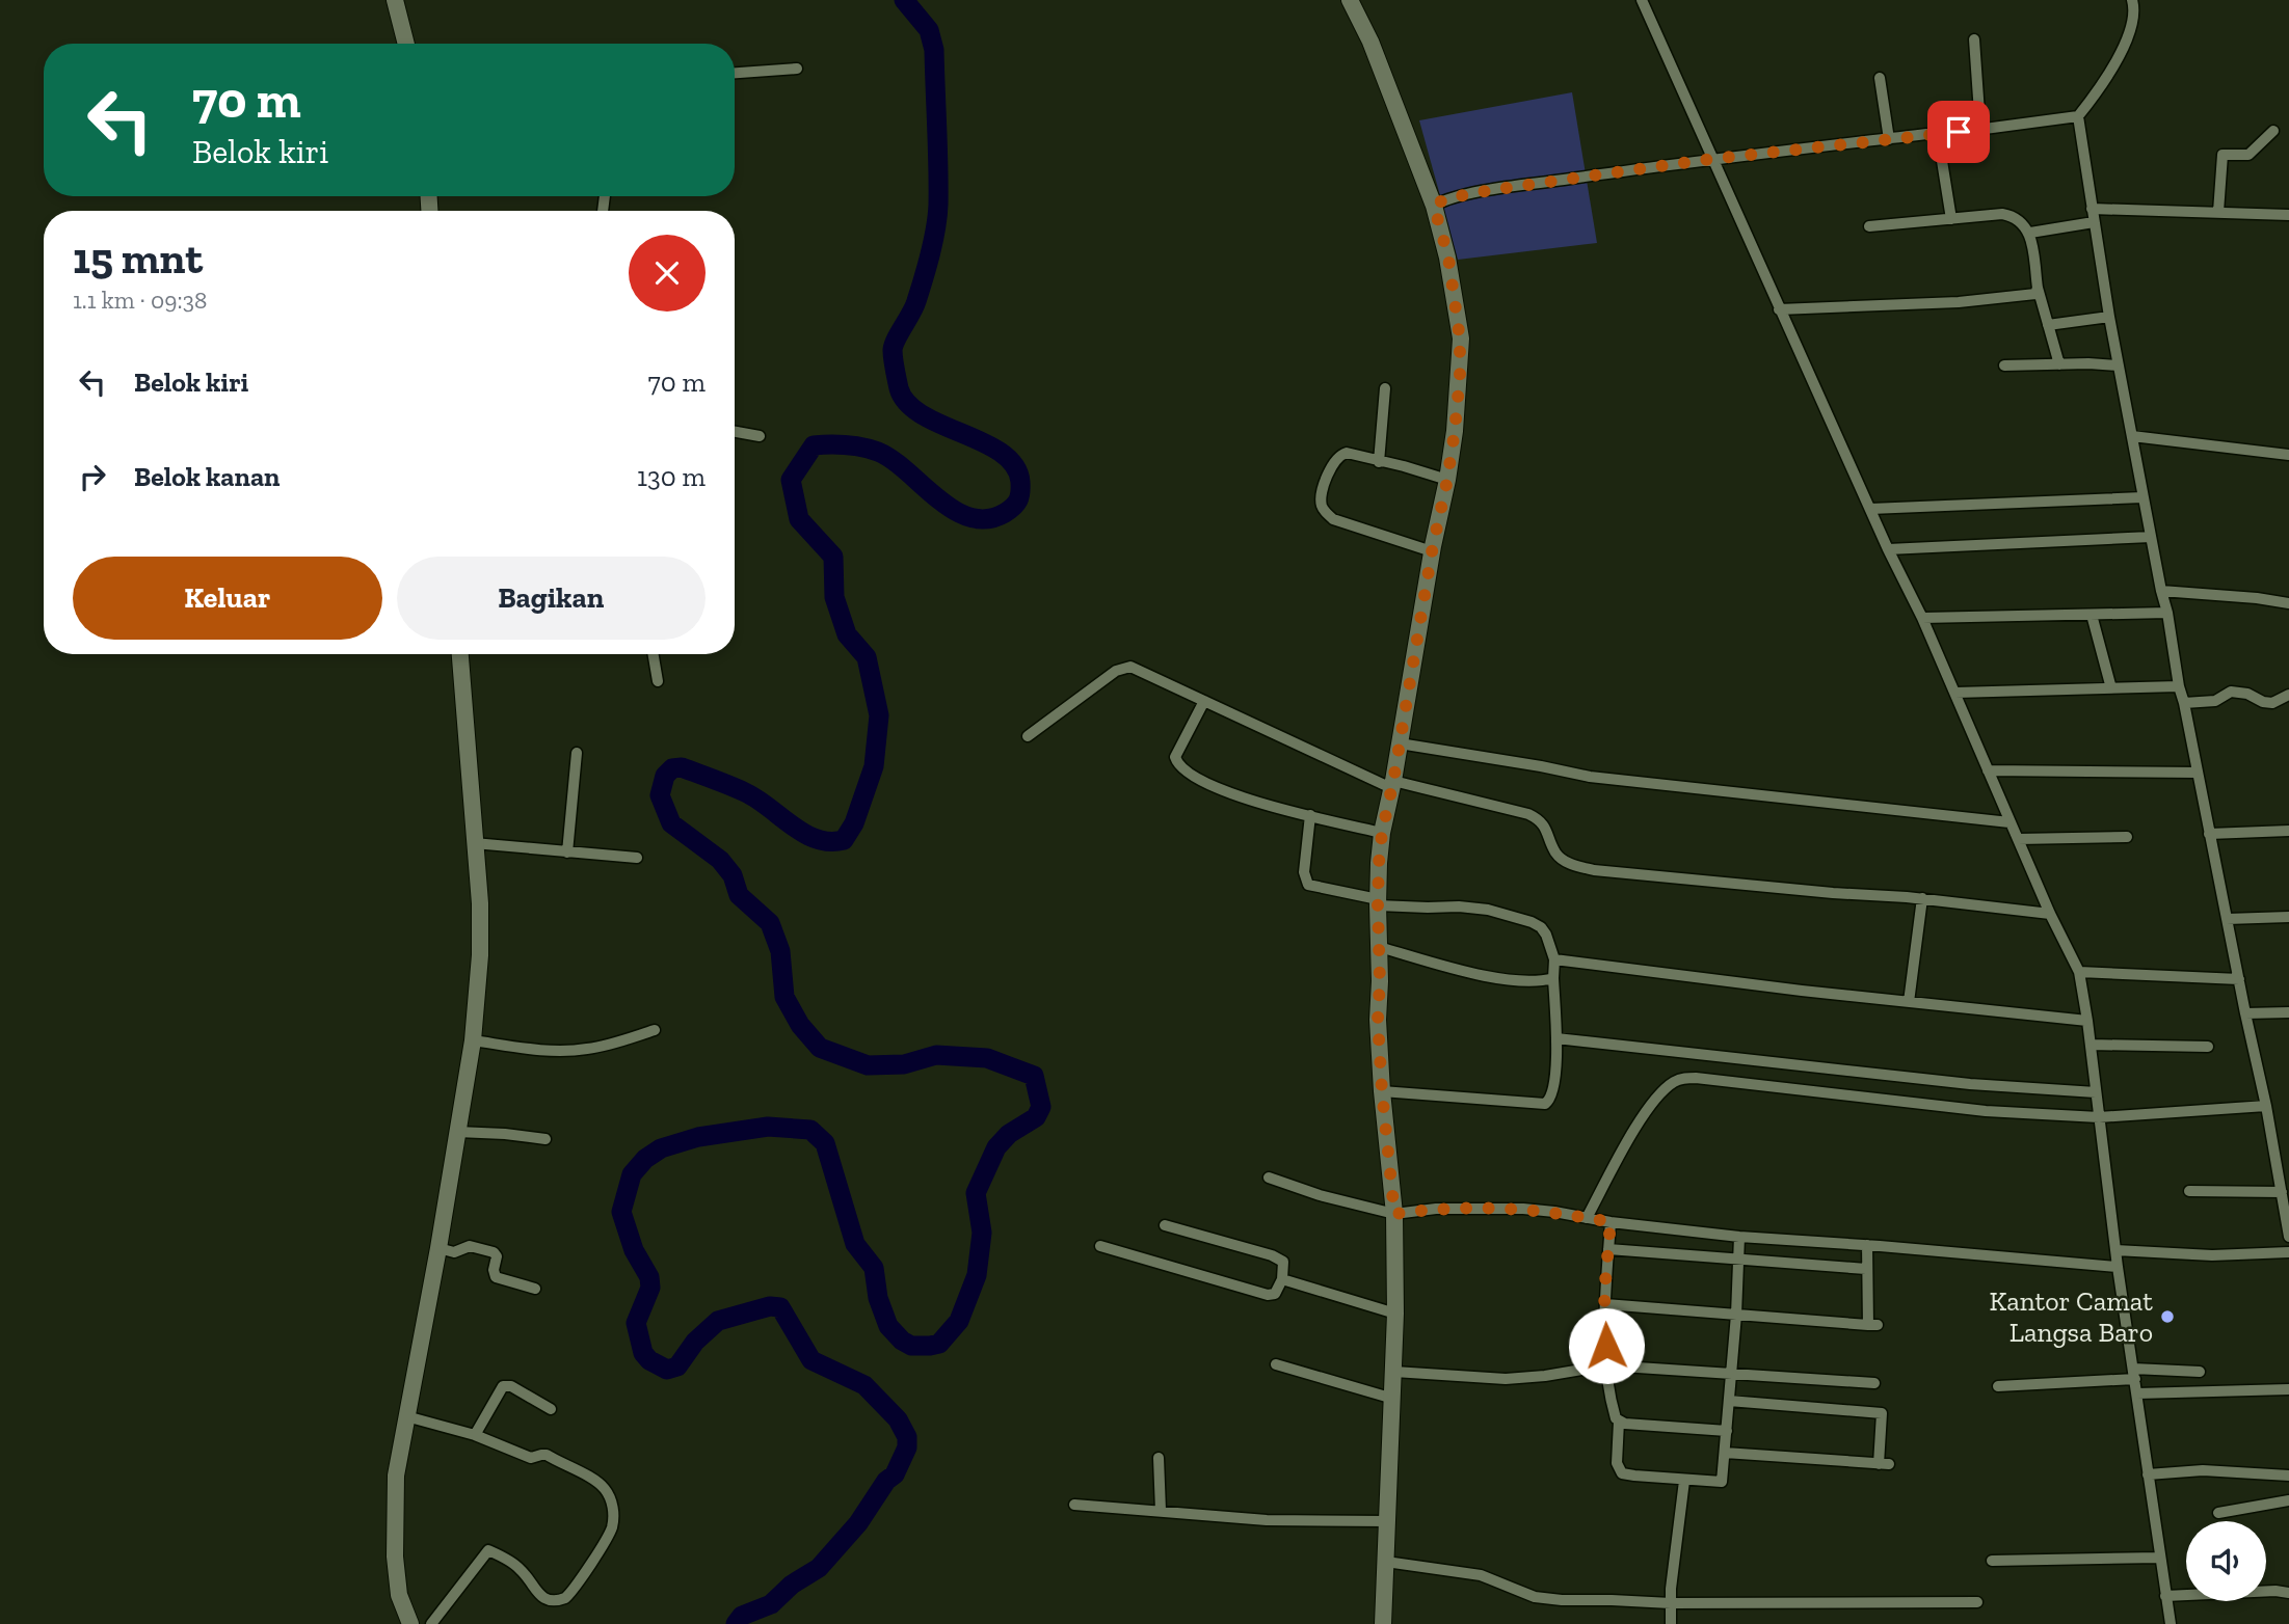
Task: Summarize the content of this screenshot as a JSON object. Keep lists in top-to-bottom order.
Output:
{
  "places": ["Kantor Camat Langsa Baro"],
  "page": {
    "turn": ["70 m", "Belok kiri"],
    "heading": ["15 mnt", "1.1 km · 09:38"],
    "list": [
      {
        "name": "Belok kiri",
        "value": "70 m"
      },
      {
        "name": "Belok kanan",
        "value": "130 m"
      }
    ],
    "buttons": ["Keluar", "Bagikan"]
  }
}
